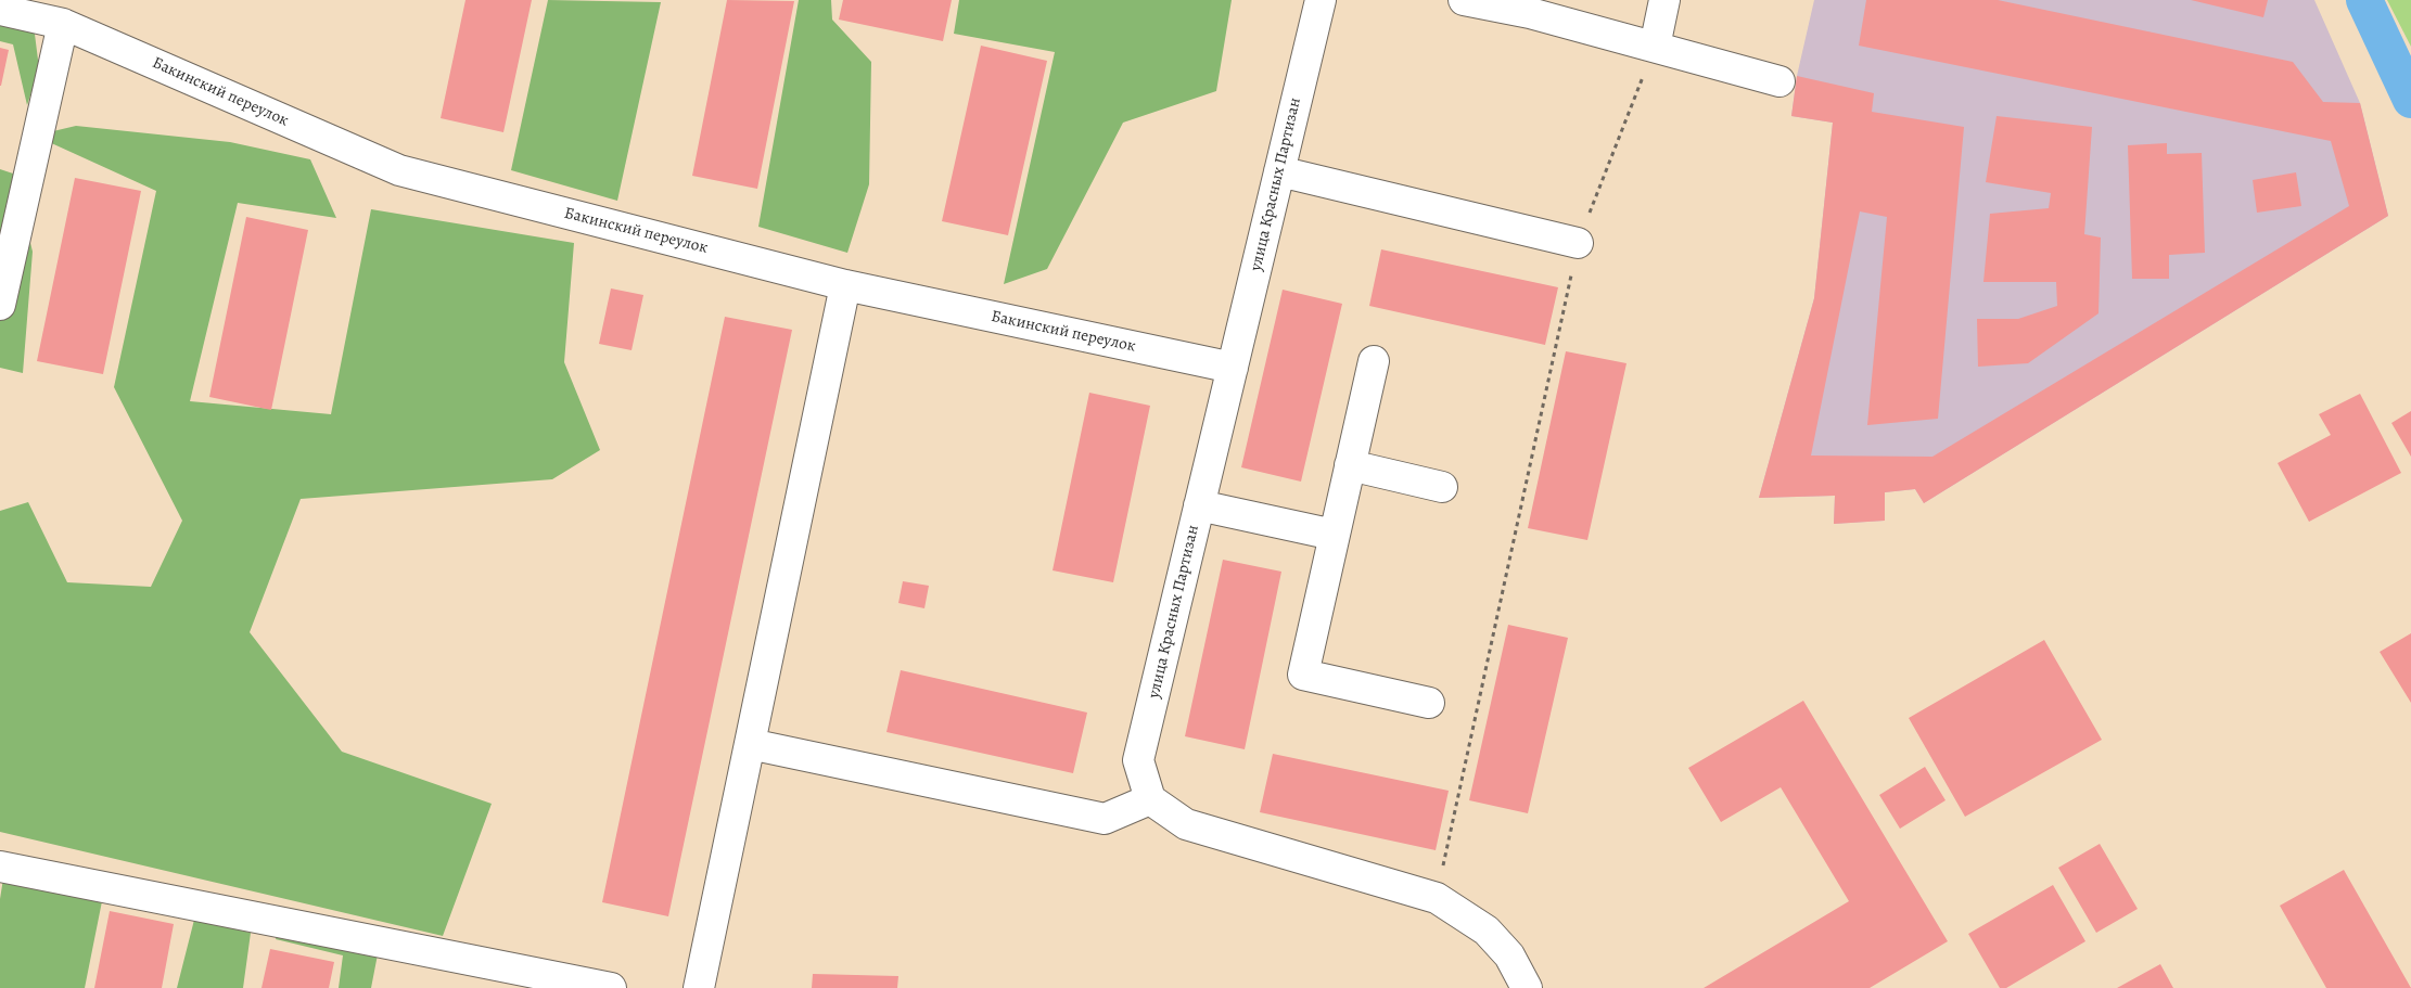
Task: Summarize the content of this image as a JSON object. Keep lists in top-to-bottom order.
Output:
{
  "streets": {
    "street": ["Бакинский переулок", "улица Красных Партизан"]
  },
  "crossings": [
    ["Бакинский переулок", "улица Красных Партизан"]
  ]
}
